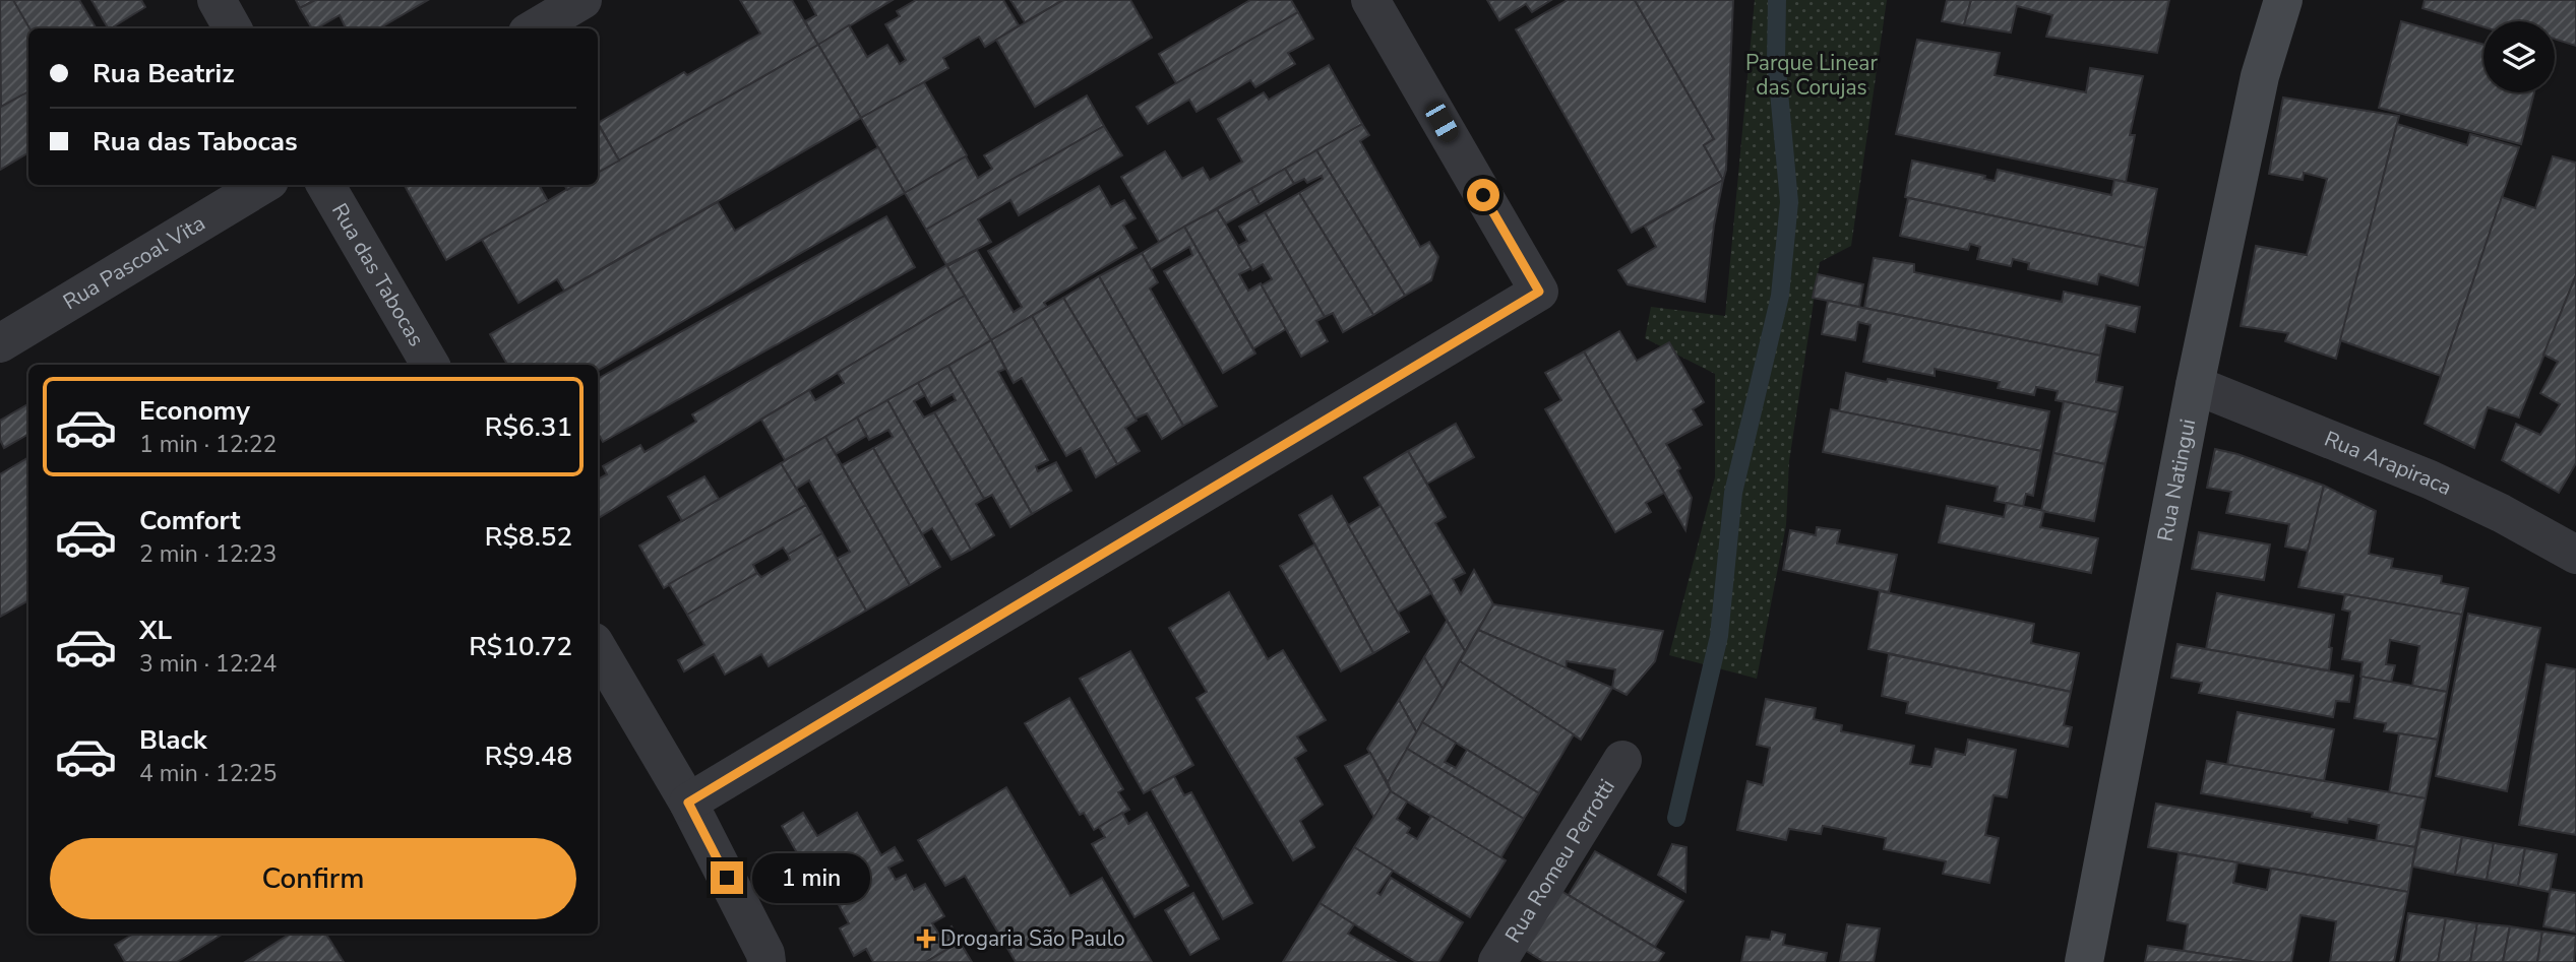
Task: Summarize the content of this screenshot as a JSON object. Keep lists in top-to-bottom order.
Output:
{
  "streets": {
    "street": [
      "Rua Pascoal Vita",
      "Rua das Tabocas",
      "Rua Arapiraca",
      "Rua Natingui",
      "Rua Romeu Perrotti"
    ]
  },
  "crossings": [
    ["Rua Arapiraca", "Rua Natingui"]
  ],
  "parks": ["Parque Linear das Corujas"],
  "places": {
    "health": ["Drogaria São Paulo"]
  },
  "page": {
    "banner": ["Rua Beatriz", "Rua das Tabocas"],
    "list": [
      {
        "name": "Economy",
        "note": "1 min · 12:22",
        "value": "R$6.31"
      },
      {
        "name": "Comfort",
        "note": "2 min · 12:23",
        "value": "R$8.52"
      },
      {
        "name": "XL",
        "note": "3 min · 12:24",
        "value": "R$10.72"
      },
      {
        "name": "Black",
        "note": "4 min · 12:25",
        "value": "R$9.48"
      }
    ],
    "buttons": "Confirm",
    "bubble": "1 min"
  }
}
